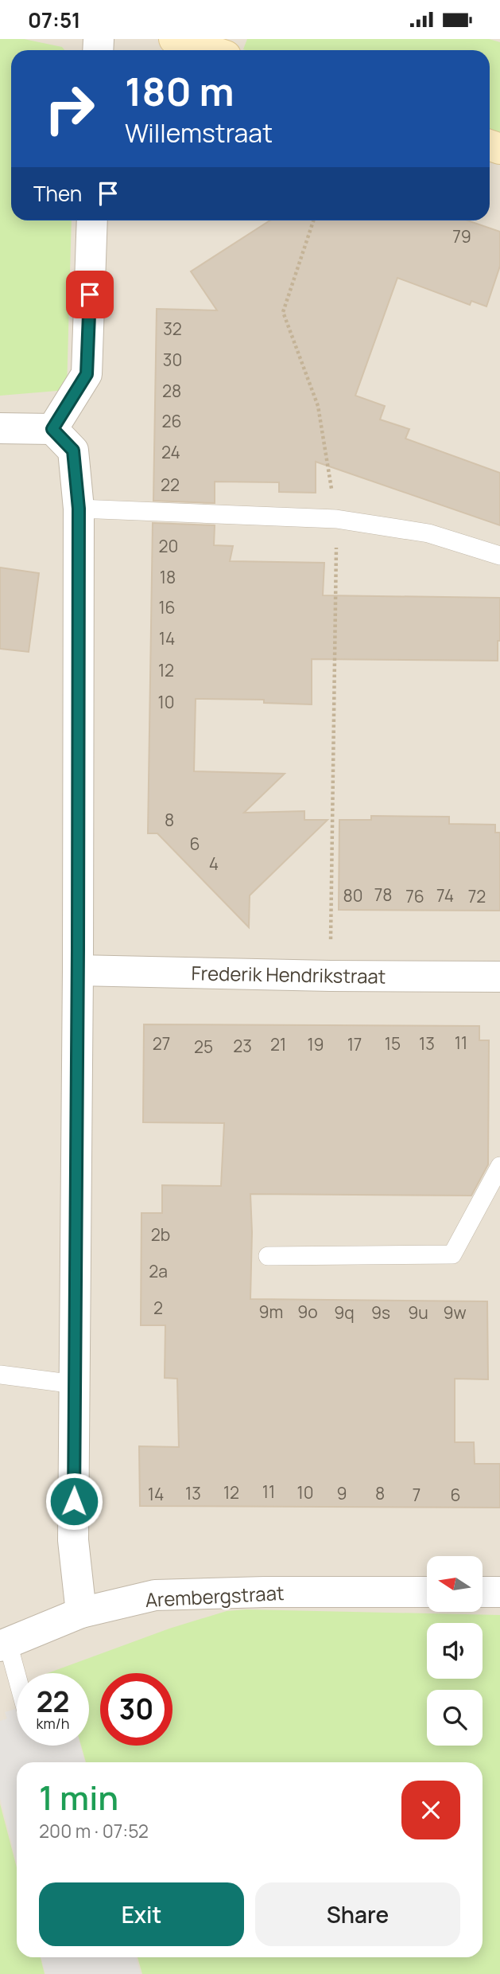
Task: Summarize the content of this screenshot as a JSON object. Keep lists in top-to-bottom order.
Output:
{
  "streets": {
    "street": ["Frederik Hendrikstraat", "Arembergstraat"]
  },
  "house_numbers": [
    "79",
    "32",
    "30",
    "28",
    "26",
    "24",
    "22",
    "20",
    "18",
    "16",
    "14",
    "12",
    "10",
    "8",
    "6",
    "4",
    "78",
    "80",
    "74",
    "76",
    "72",
    "11",
    "27",
    "15",
    "13",
    "21",
    "19",
    "17",
    "23",
    "25",
    "2b",
    "2a",
    "2",
    "9m",
    "9o",
    "9q",
    "9s",
    "9u",
    "9w",
    "11",
    "12",
    "10",
    "13",
    "9",
    "8",
    "14",
    "7",
    "6"
  ],
  "north": "left",
  "page": {
    "status": "07:51",
    "turn": ["180 m", "Willemstraat"],
    "then": "Then",
    "speed": "22 km/h",
    "limit": "30",
    "heading": ["1 min", "200 m · 07:52"],
    "buttons": ["Exit", "Share"]
  }
}
